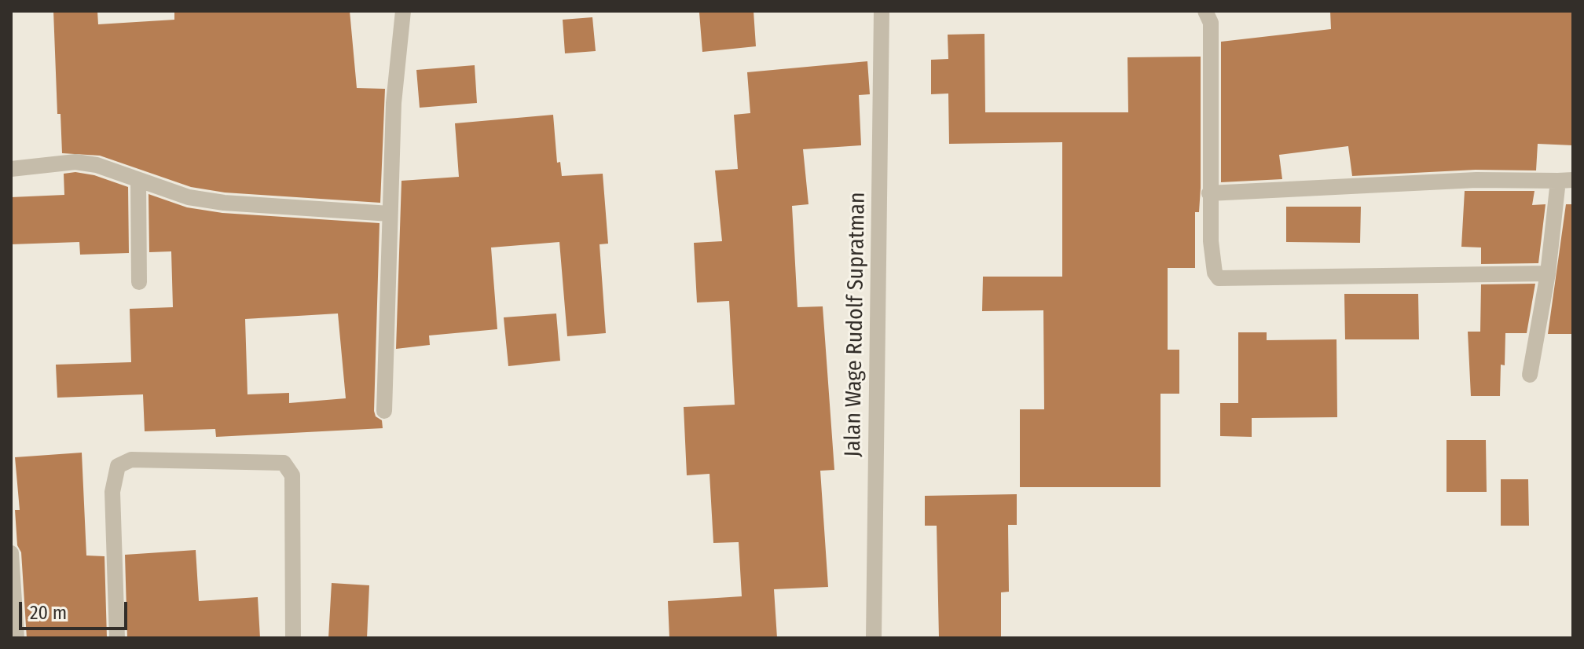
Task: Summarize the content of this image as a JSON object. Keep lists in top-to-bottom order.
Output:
{
  "streets": {
    "street": ["Jalan Wage Rudolf Supratman"]
  },
  "scale_bar": "20 m"
}
